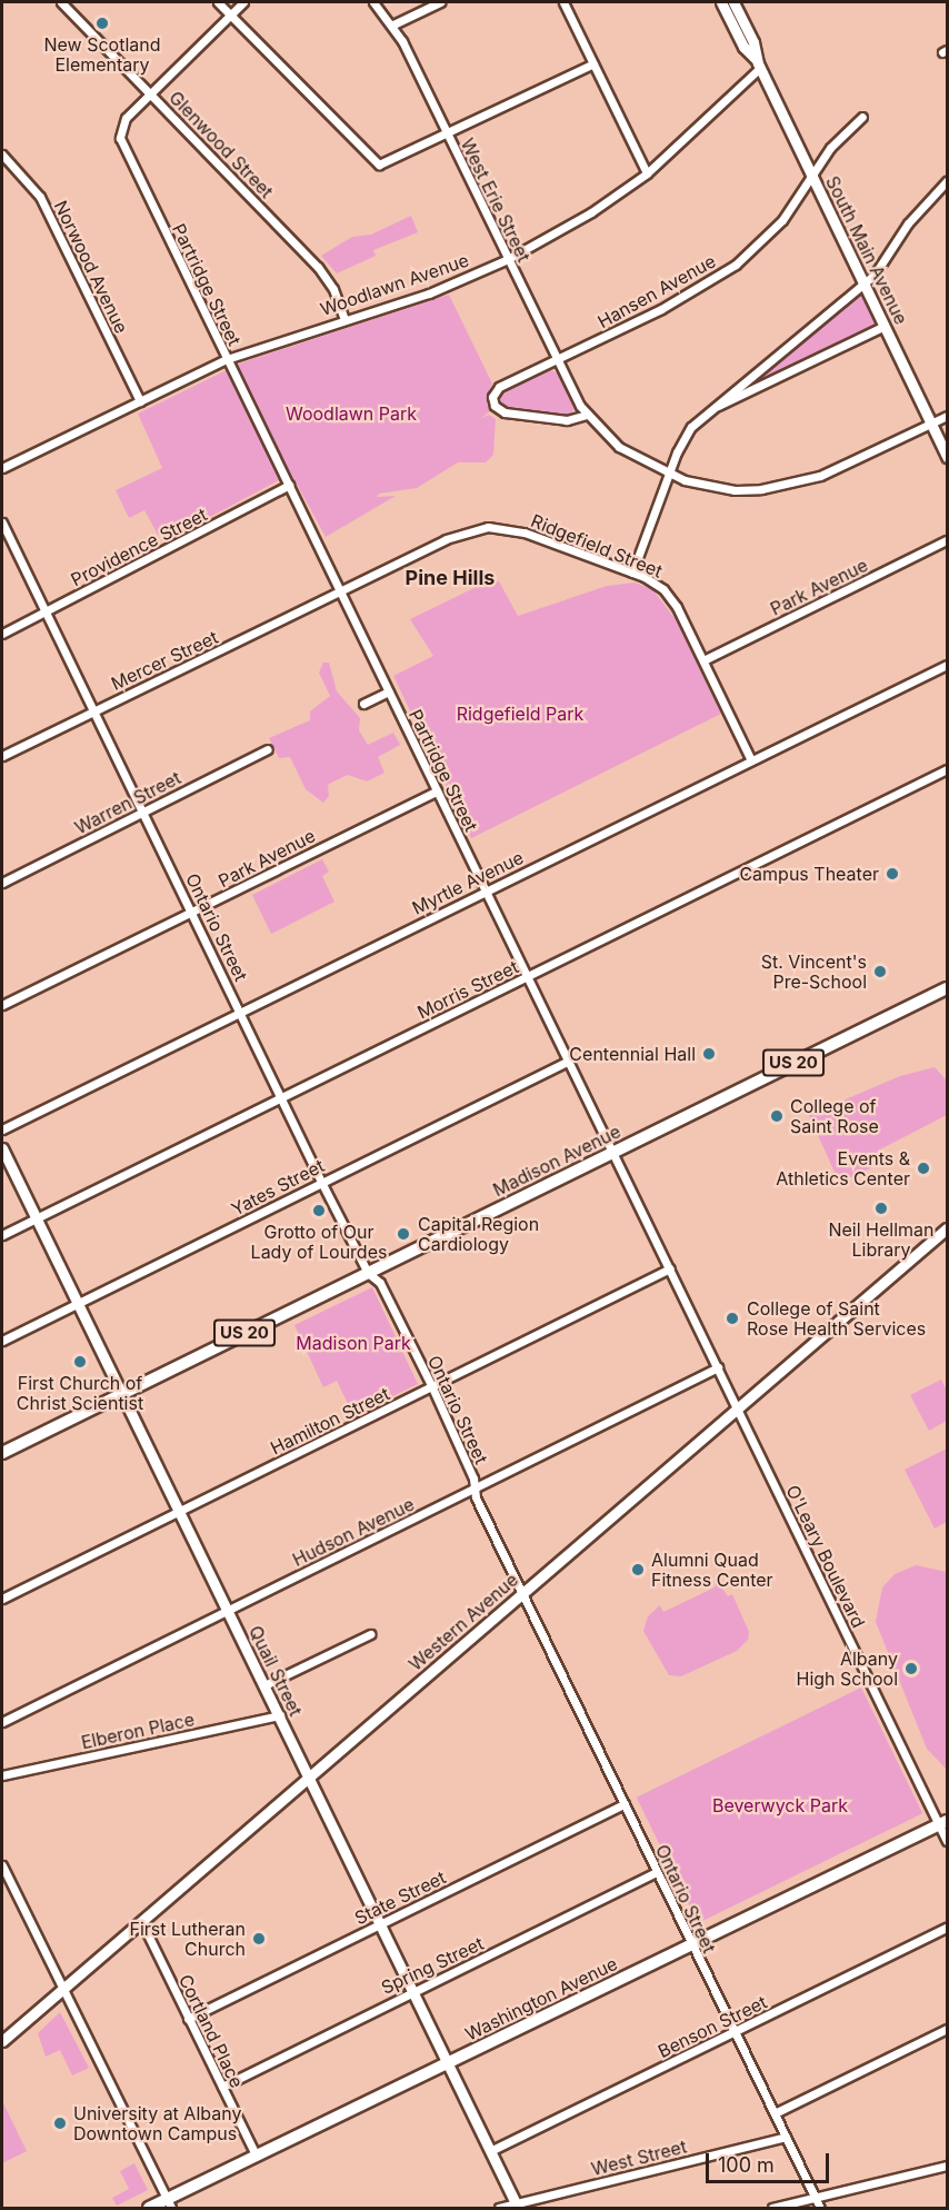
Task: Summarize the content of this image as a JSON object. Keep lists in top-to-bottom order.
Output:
{
  "streets": {
    "main road": ["US 20", "Madison Avenue", "Washington Avenue"],
    "street": [
      "Glenwood Street",
      "West Erie Street",
      "South Main Avenue",
      "Norwood Avenue",
      "Partridge Street",
      "Woodlawn Avenue",
      "Hansen Avenue",
      "Ridgefield Street",
      "Providence Street",
      "Park Avenue",
      "Mercer Street",
      "Warren Street",
      "Myrtle Avenue",
      "Ontario Street",
      "Morris Street",
      "Yates Street",
      "Hamilton Street",
      "Hudson Avenue",
      "O'Leary Boulevard",
      "Western Avenue",
      "Quail Street",
      "Elberon Place",
      "State Street",
      "Spring Street",
      "Benson Street",
      "Cortland Place",
      "West Street"
    ]
  },
  "crossings": [
    ["Glenwood Street", "Partridge Street"],
    ["Glenwood Street", "Woodlawn Avenue"],
    ["West Erie Street", "South Main Avenue"],
    ["West Erie Street", "Woodlawn Avenue"],
    ["West Erie Street", "Hansen Avenue"],
    ["South Main Avenue", "Woodlawn Avenue"],
    ["South Main Avenue", "Hansen Avenue"],
    ["Norwood Avenue", "Woodlawn Avenue"],
    ["Partridge Street", "Woodlawn Avenue"],
    ["Partridge Street", "Ridgefield Street"],
    ["Partridge Street", "Providence Street"],
    ["Partridge Street", "Park Avenue"],
    ["Partridge Street", "Mercer Street"],
    ["Partridge Street", "Myrtle Avenue"],
    ["Partridge Street", "Morris Street"],
    ["Partridge Street", "Madison Avenue"],
    ["Partridge Street", "Yates Street"],
    ["Partridge Street", "Hamilton Street"],
    ["Partridge Street", "Hudson Avenue"],
    ["Partridge Street", "O'Leary Boulevard"],
    ["Partridge Street", "Western Avenue"],
    ["Ridgefield Street", "Park Avenue"],
    ["Ridgefield Street", "Mercer Street"],
    ["Ridgefield Street", "Myrtle Avenue"],
    ["Providence Street", "Ontario Street"],
    ["Park Avenue", "Ontario Street"],
    ["Mercer Street", "Ontario Street"],
    ["Warren Street", "Ontario Street"],
    ["Myrtle Avenue", "Ontario Street"],
    ["Ontario Street", "Morris Street"],
    ["Ontario Street", "Madison Avenue"],
    ["Ontario Street", "Yates Street"],
    ["Ontario Street", "Hamilton Street"],
    ["Ontario Street", "Hudson Avenue"],
    ["Ontario Street", "Western Avenue"],
    ["Ontario Street", "State Street"],
    ["Ontario Street", "Spring Street"],
    ["Ontario Street", "Washington Avenue"],
    ["Ontario Street", "Benson Street"],
    ["Ontario Street", "West Street"],
    ["Morris Street", "Quail Street"],
    ["Madison Avenue", "Quail Street"],
    ["Yates Street", "Quail Street"],
    ["Hamilton Street", "Quail Street"],
    ["Hudson Avenue", "Quail Street"],
    ["O'Leary Boulevard", "Western Avenue"],
    ["O'Leary Boulevard", "Washington Avenue"],
    ["Western Avenue", "Quail Street"],
    ["Western Avenue", "Cortland Place"],
    ["Quail Street", "Elberon Place"],
    ["Quail Street", "State Street"],
    ["Quail Street", "Spring Street"],
    ["Quail Street", "Washington Avenue"],
    ["Quail Street", "Benson Street"],
    ["Quail Street", "West Street"],
    ["State Street", "Cortland Place"],
    ["Spring Street", "Cortland Place"],
    ["Washington Avenue", "Cortland Place"]
  ],
  "districts": ["Pine Hills"],
  "parks": [
    "Woodlawn Park",
    "Ridgefield Park",
    "Madison Park",
    "Beverwyck Park"
  ],
  "places": [
    "New Scotland Elementary",
    "Campus Theater",
    "St. Vincent's Pre-School",
    "Centennial Hall",
    "College of Saint Rose",
    "Events & Athletics Center",
    "Neil Hellman Library",
    "Grotto of Our Lady of Lourdes",
    "Capital Region Cardiology",
    "College of Saint Rose Health Services",
    "First Church of Christ Scientist",
    "Alumni Quad Fitness Center",
    "Albany High School",
    "First Lutheran Church",
    "University at Albany Downtown Campus"
  ],
  "scale_bar": "100 m"
}
